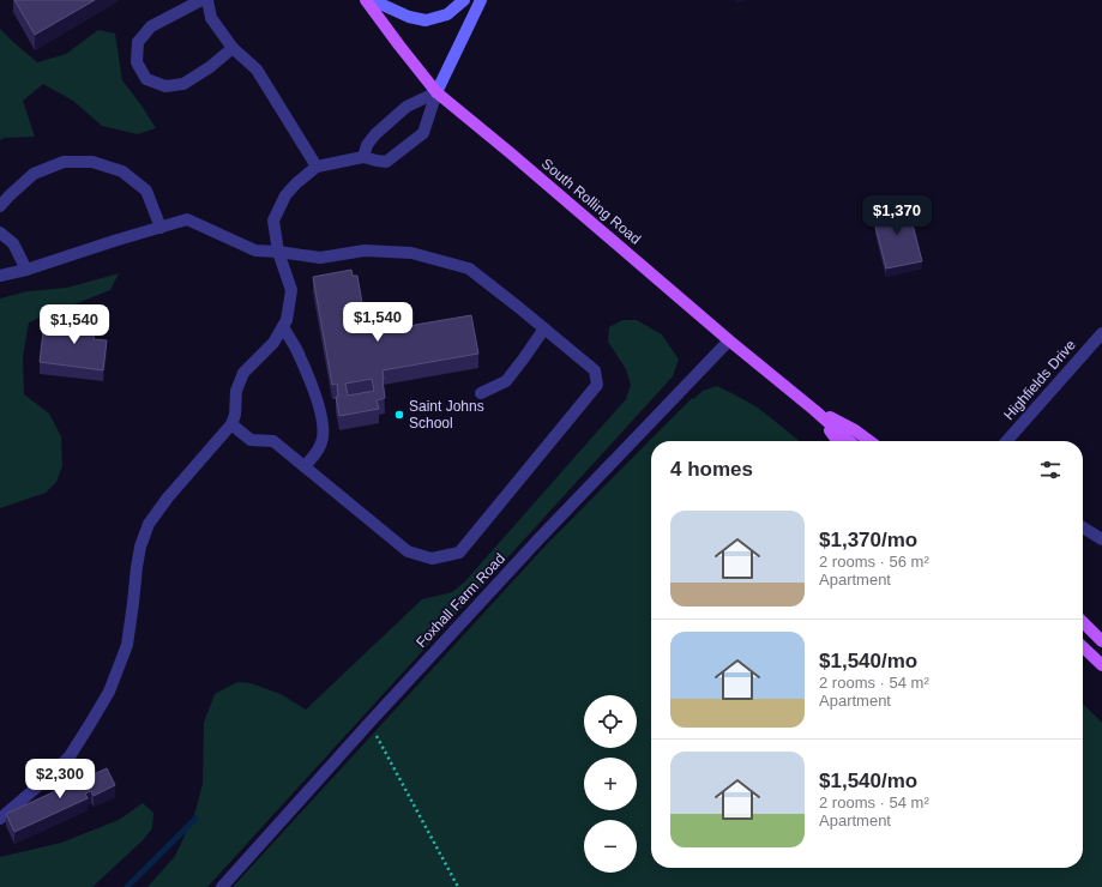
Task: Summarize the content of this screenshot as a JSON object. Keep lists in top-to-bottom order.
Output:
{
  "streets": {
    "main road": ["South Rolling Road"],
    "street": ["Highfields Drive", "Foxhall Farm Road"]
  },
  "crossings": [
    ["South Rolling Road", "Foxhall Farm Road"]
  ],
  "places": ["Saint Johns School"],
  "page": {
    "price": [
      "$1,370",
      "$1,540",
      "$1,540",
      "$2,300"
    ],
    "heading": "4 homes",
    "list": [
      {
        "name": "$1,370/mo",
        "note": "2 rooms · 56 m² · Apartment"
      },
      {
        "name": "$1,540/mo",
        "note": "2 rooms · 54 m² · Apartment"
      },
      {
        "name": "$1,540/mo",
        "note": "2 rooms · 54 m² · Apartment"
      }
    ],
    "map_buttons": ["+", "−"]
  }
}
